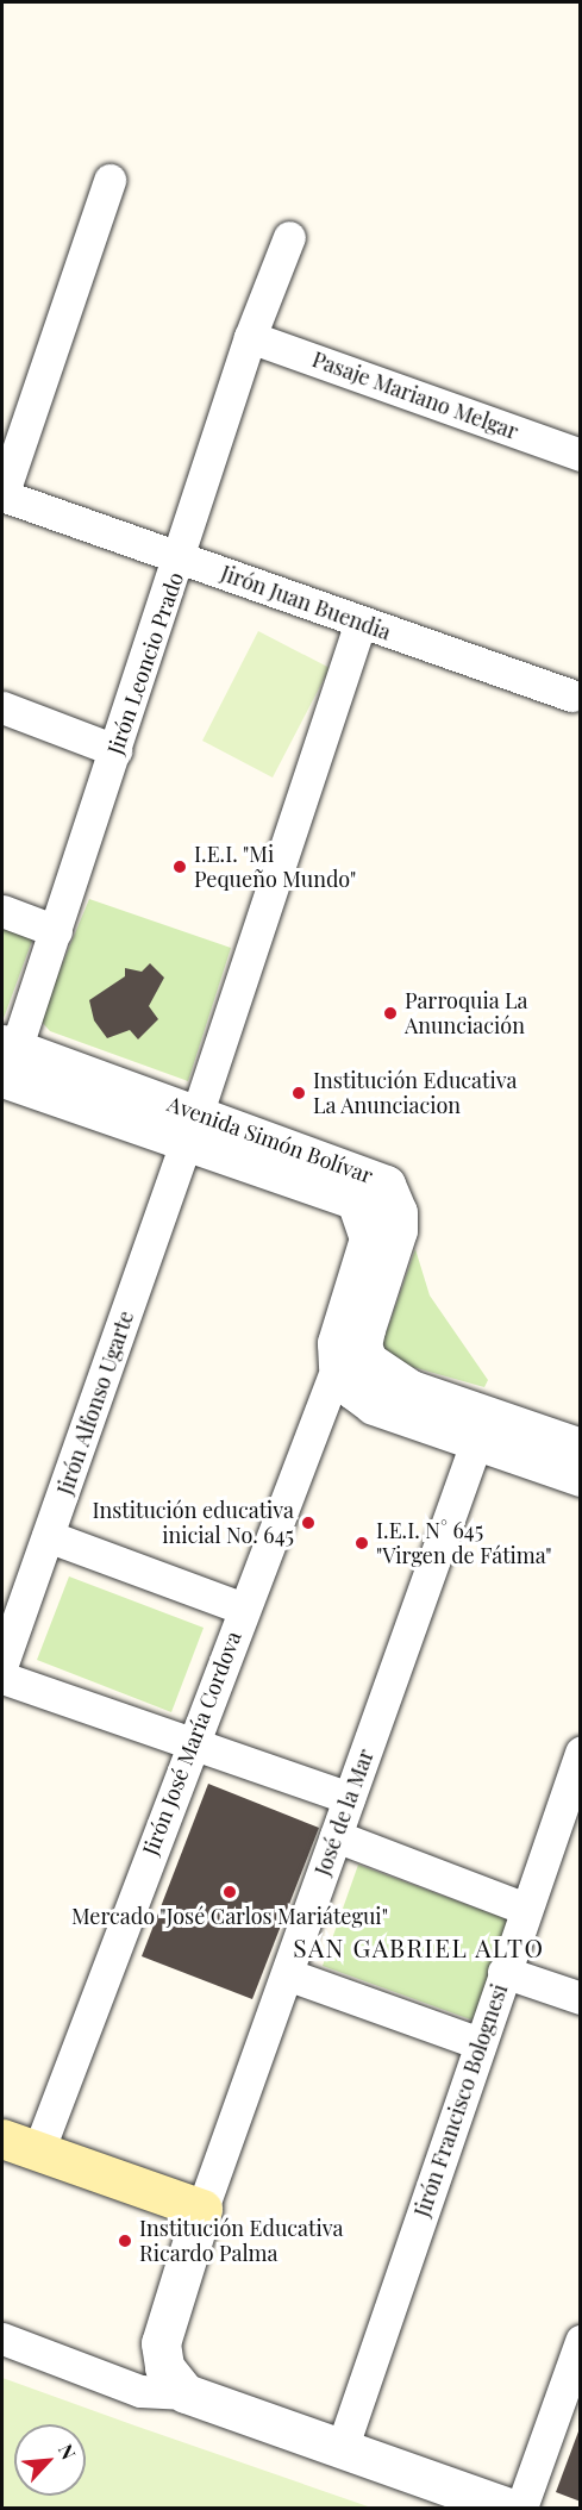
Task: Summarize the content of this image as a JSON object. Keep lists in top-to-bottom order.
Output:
{
  "streets": {
    "street": [
      "Pasaje Mariano Melgar",
      "Jirón Juan Buendia",
      "Jirón Leoncio Prado",
      "Avenida Simón Bolívar",
      "Jirón Alfonso Ugarte",
      "Jirón José María Cordova",
      "José de la Mar",
      "Jirón Francisco Bolognesi"
    ]
  },
  "crossings": [
    ["Pasaje Mariano Melgar", "Jirón Leoncio Prado"],
    ["Jirón Juan Buendia", "Jirón Leoncio Prado"],
    ["Jirón Juan Buendia", "Jirón Alfonso Ugarte"],
    ["Jirón Leoncio Prado", "Avenida Simón Bolívar"],
    ["Avenida Simón Bolívar", "Jirón Alfonso Ugarte"],
    ["Avenida Simón Bolívar", "Jirón José María Cordova"]
  ],
  "districts": ["SAN GABRIEL ALTO"],
  "places": [
    "I.E.I. \"Mi Pequeño Mundo\"",
    "Parroquia La Anunciación",
    "Institución Educativa La Anunciacion",
    "Institución educativa inicial No. 645",
    "I.E.I. N° 645 \"Virgen de Fátima\"",
    "Mercado \"José Carlos Mariátegui\"",
    "Institución Educativa Ricardo Palma"
  ],
  "north": "top right"
}
